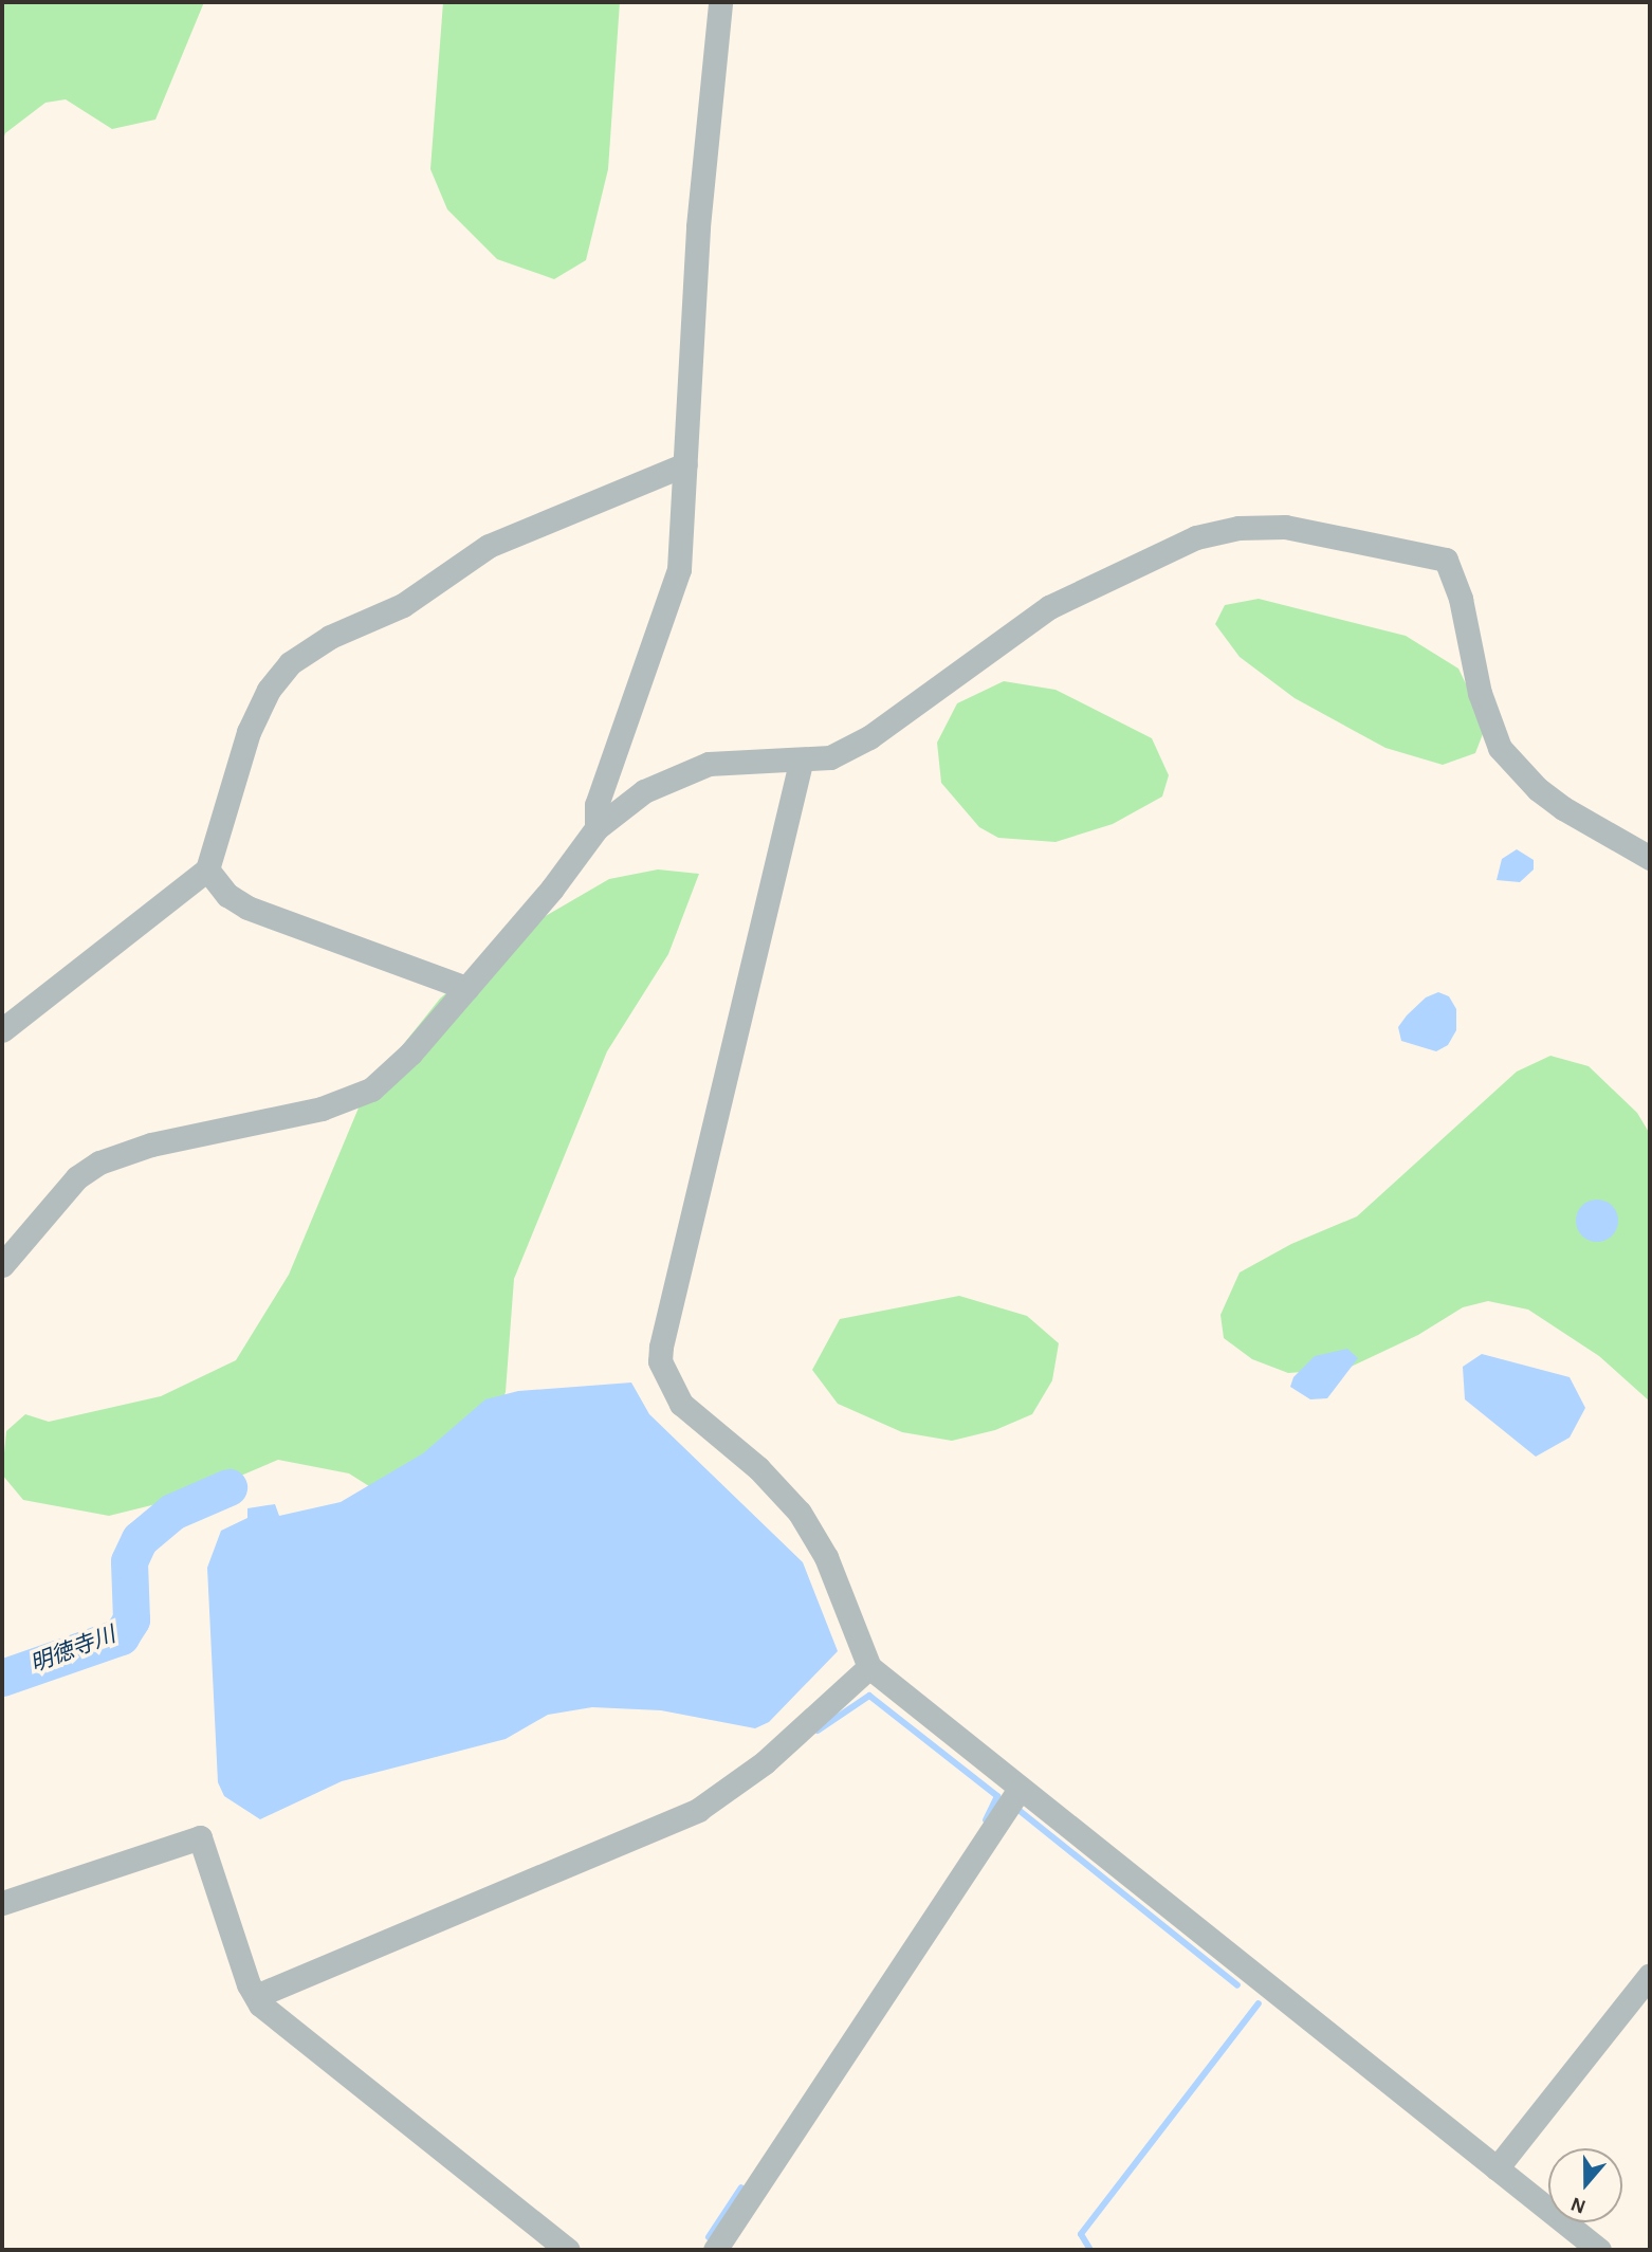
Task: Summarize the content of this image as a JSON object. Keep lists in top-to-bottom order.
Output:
{
  "water": ["明徳寺川"],
  "north": "bottom"
}
